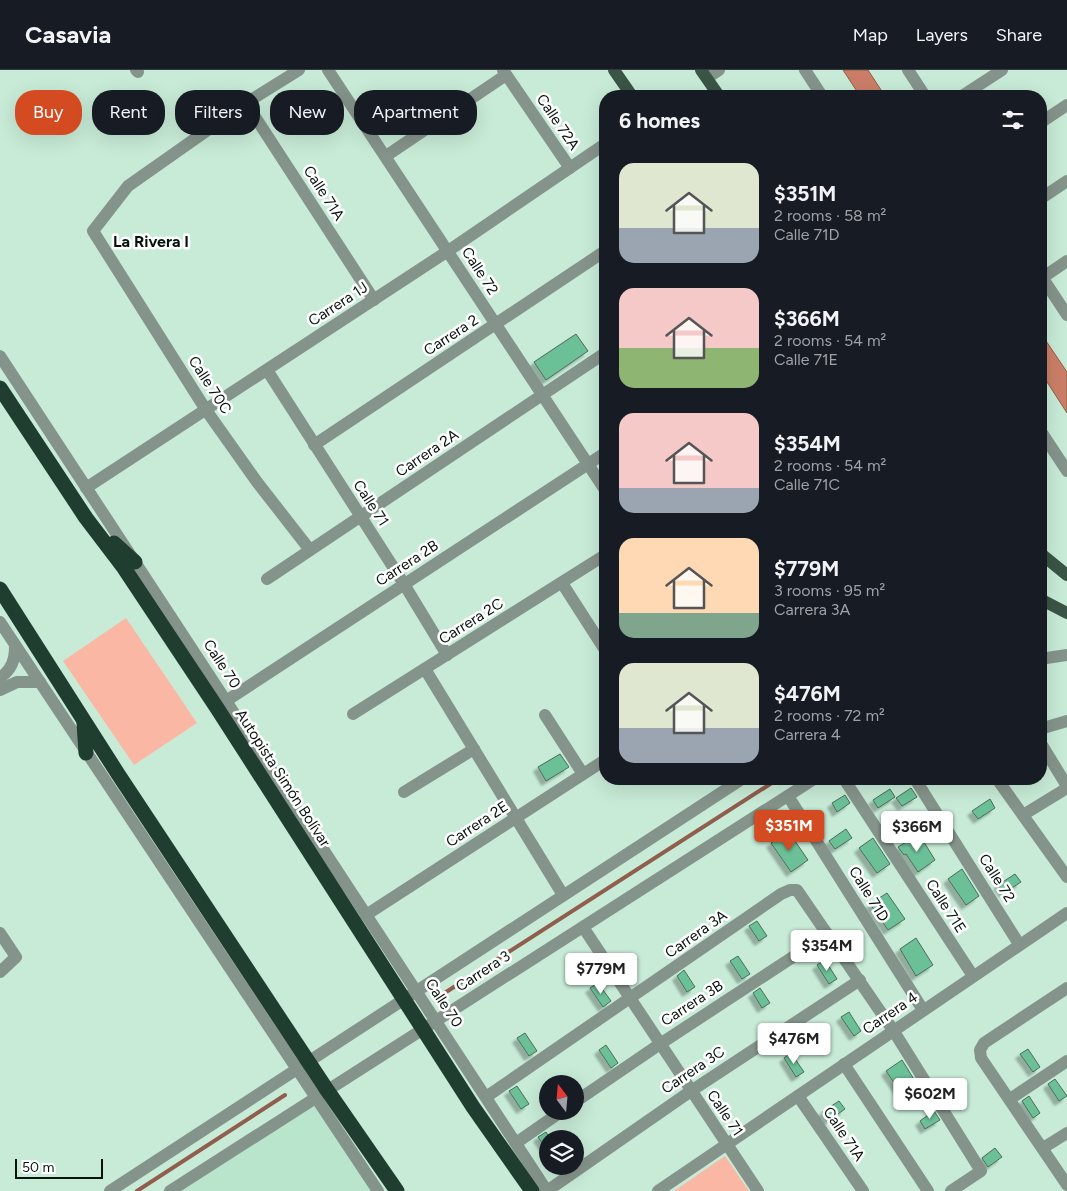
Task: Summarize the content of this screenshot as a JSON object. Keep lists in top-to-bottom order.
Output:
{
  "streets": {
    "highway": ["Autopista Simón Bolívar"],
    "street": [
      "Calle 72A",
      "Calle 71A",
      "Calle 72",
      "Carrera 1J",
      "Carrera 2",
      "Calle 70C",
      "Carrera 2A",
      "Calle 71",
      "Carrera 2B",
      "Carrera 2C",
      "Calle 70",
      "Carrera 2E",
      "Calle 71D",
      "Calle 71E",
      "Carrera 3A",
      "Carrera 3",
      "Carrera 3B",
      "Carrera 4",
      "Carrera 3C"
    ]
  },
  "crossings": [
    ["Calle 72A", "Carrera 1J"],
    ["Calle 71A", "Carrera 1J"],
    ["Calle 71A", "Carrera 4"],
    ["Calle 72", "Carrera 1J"],
    ["Calle 72", "Carrera 2"],
    ["Calle 72", "Carrera 2A"],
    ["Calle 72", "Carrera 2B"],
    ["Calle 72", "Carrera 4"],
    ["Carrera 1J", "Calle 70C"],
    ["Carrera 1J", "Calle 71"],
    ["Carrera 1J", "Calle 70"],
    ["Carrera 2", "Calle 71"],
    ["Calle 70C", "Carrera 2A"],
    ["Carrera 2A", "Calle 71"],
    ["Calle 71", "Carrera 2B"],
    ["Calle 71", "Carrera 2C"],
    ["Calle 71", "Carrera 3A"],
    ["Calle 71", "Carrera 3"],
    ["Calle 71", "Carrera 3B"],
    ["Calle 71", "Carrera 4"],
    ["Calle 71", "Carrera 3C"],
    ["Carrera 2B", "Calle 70"],
    ["Calle 70", "Autopista Simón Bolívar"],
    ["Calle 70", "Carrera 2E"],
    ["Calle 70", "Carrera 3A"],
    ["Calle 70", "Carrera 3"],
    ["Calle 70", "Carrera 3C"],
    ["Autopista Simón Bolívar", "Carrera 3"],
    ["Calle 71D", "Carrera 3"],
    ["Calle 71D", "Carrera 4"],
    ["Calle 71E", "Carrera 4"],
    ["Carrera 3A", "Carrera 3B"]
  ],
  "districts": ["La Rivera I"],
  "scale_bar": "50 m",
  "north": "top",
  "page": {
    "header": "Casavia",
    "nav": ["Map", "Layers", "Share"],
    "chip": [
      "Buy",
      "Rent",
      "Filters",
      "New",
      "Apartment"
    ],
    "heading": "6 homes",
    "list": [
      {
        "name": "$351M",
        "note": "2 rooms · 58 m² · Calle 71D"
      },
      {
        "name": "$366M",
        "note": "2 rooms · 54 m² · Calle 71E"
      },
      {
        "name": "$354M",
        "note": "2 rooms · 54 m² · Calle 71C"
      },
      {
        "name": "$779M",
        "note": "3 rooms · 95 m² · Carrera 3A"
      },
      {
        "name": "$476M",
        "note": "2 rooms · 72 m² · Carrera 4"
      }
    ],
    "price": [
      "$351M",
      "$366M",
      "$354M",
      "$779M",
      "$476M",
      "$602M"
    ],
    "scale": "50 m"
  }
}
